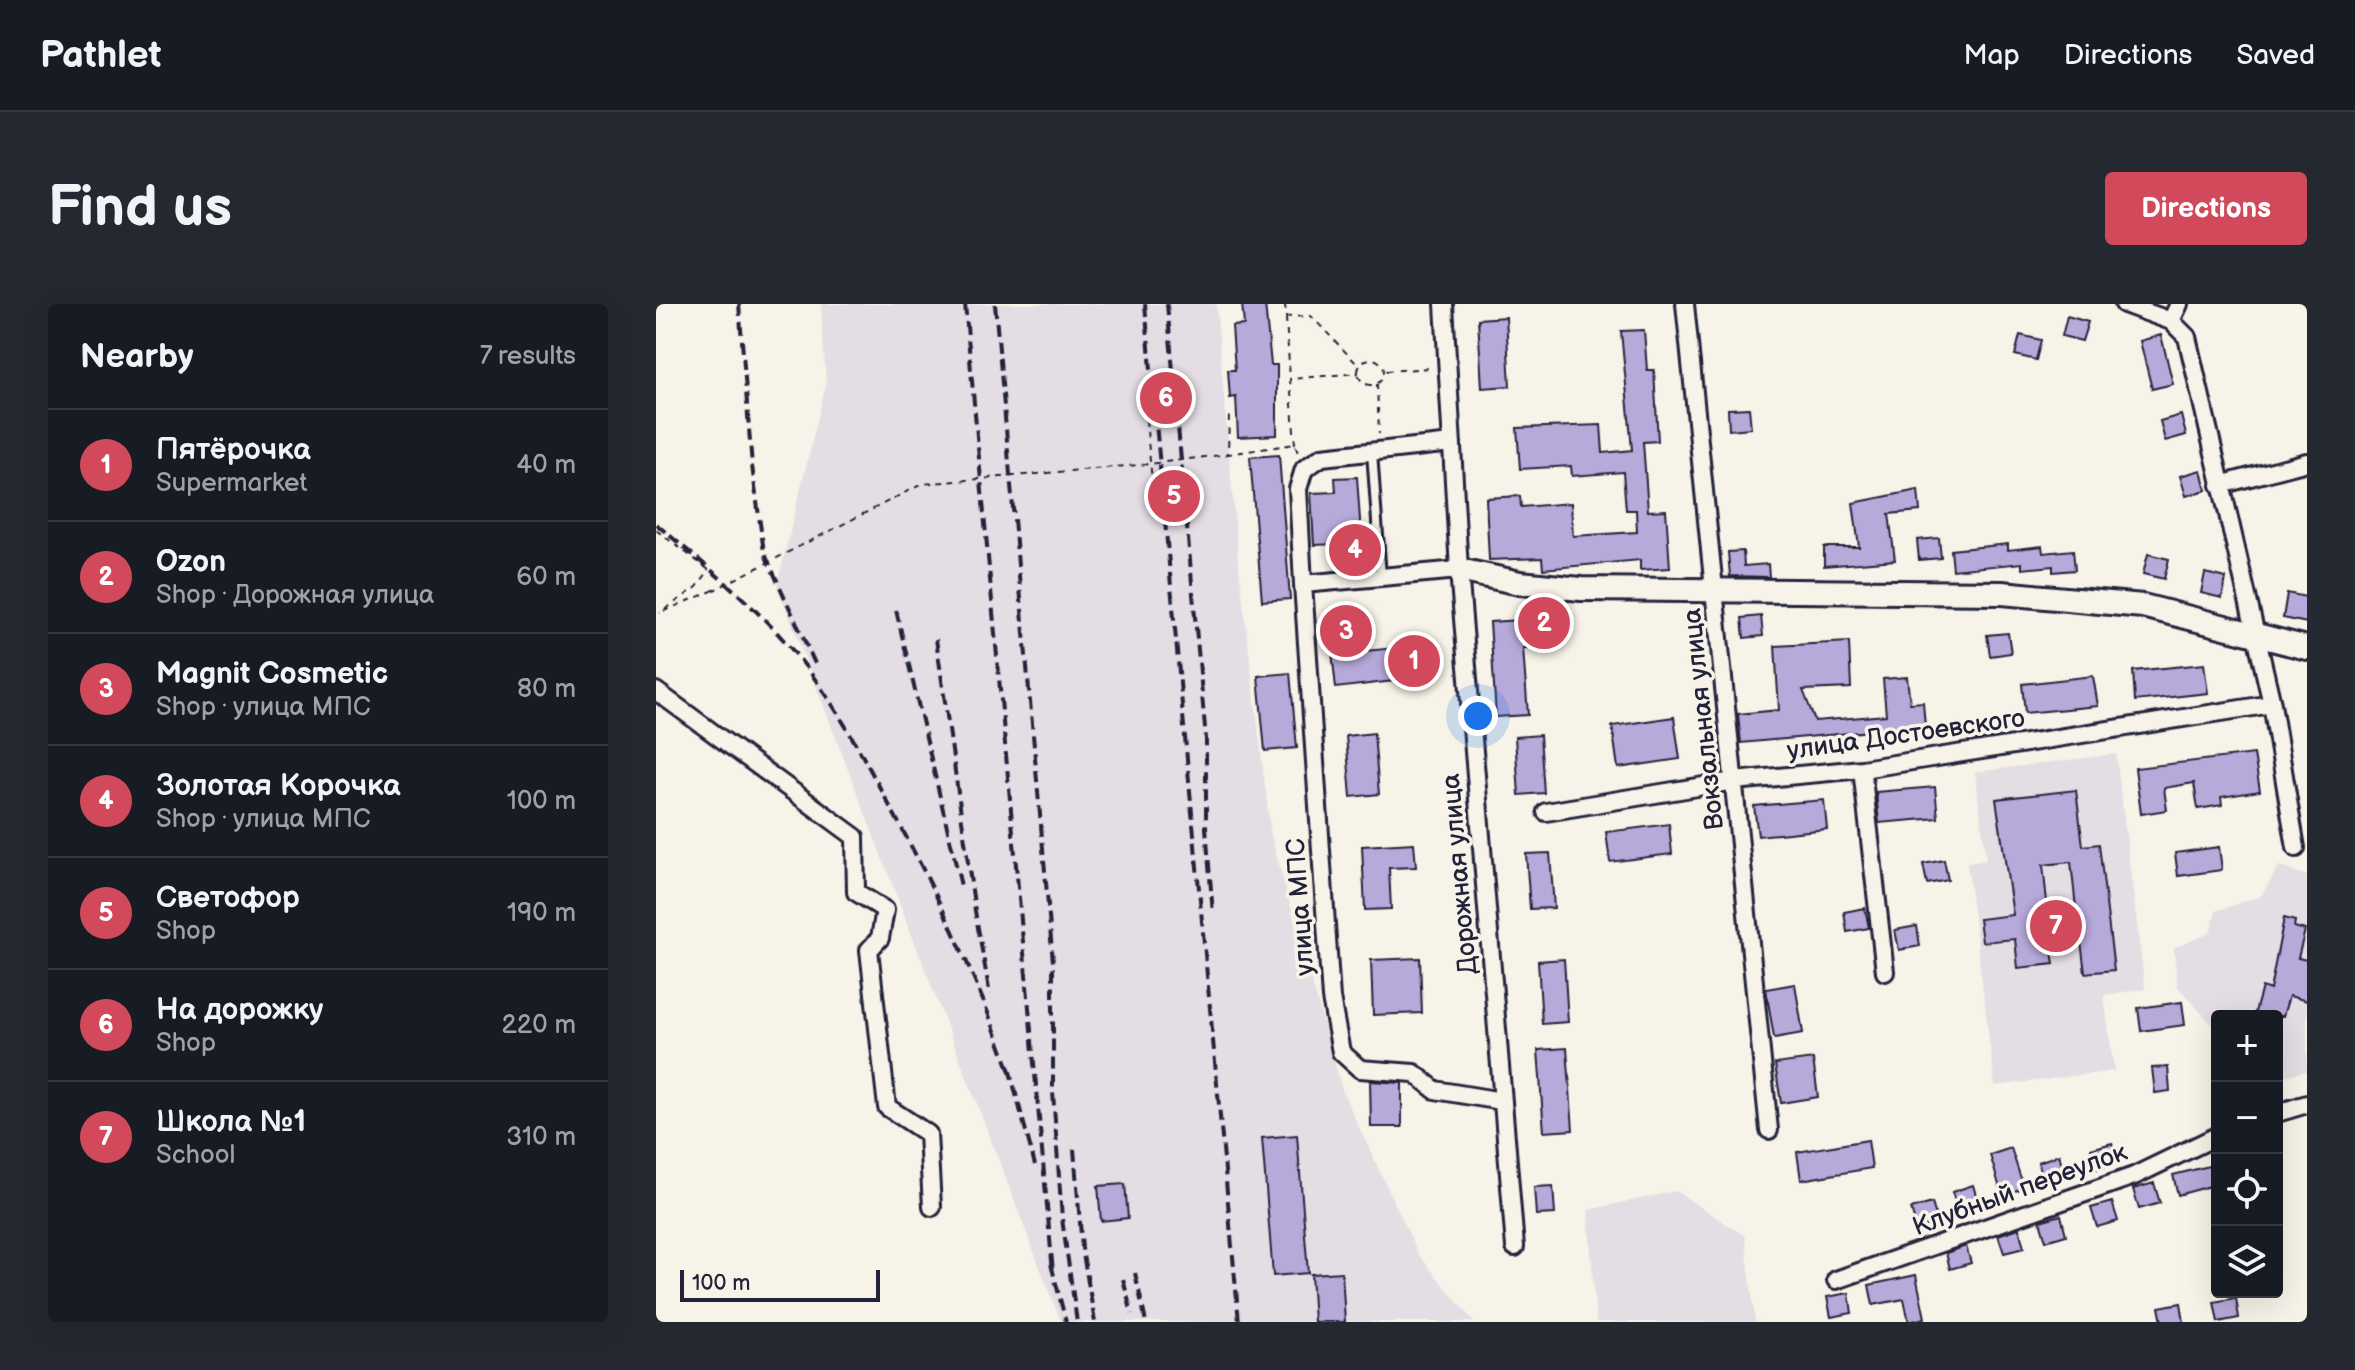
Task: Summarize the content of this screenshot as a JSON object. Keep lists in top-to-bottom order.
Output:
{
  "streets": {
    "street": [
      "Вокзальная улица",
      "улица Достоевского",
      "Дорожная улица",
      "улица МПС",
      "Клубный переулок"
    ]
  },
  "crossings": [
    ["Вокзальная улица", "улица Достоевского"],
    ["Дорожная улица", "улица МПС"]
  ],
  "scale_bar": "100 m",
  "page": {
    "header": "Pathlet",
    "nav": ["Map", "Directions", "Saved"],
    "buttons": "Directions",
    "title": "Find us",
    "heading": ["Nearby", "7 results"],
    "pins": [
      "6",
      "5",
      "4",
      "2",
      "3",
      "1",
      "7"
    ],
    "list": [
      {
        "mark": "1",
        "name": "Пятёрочка",
        "note": "Supermarket",
        "value": "40 m"
      },
      {
        "mark": "2",
        "name": "Ozon",
        "note": "Shop · Дорожная улица",
        "value": "60 m"
      },
      {
        "mark": "3",
        "name": "Magnit Cosmetic",
        "note": "Shop · улица МПС",
        "value": "80 m"
      },
      {
        "mark": "4",
        "name": "Золотая Корочка",
        "note": "Shop · улица МПС",
        "value": "100 m"
      },
      {
        "mark": "5",
        "name": "Светофор",
        "note": "Shop",
        "value": "190 m"
      },
      {
        "mark": "6",
        "name": "На дорожку",
        "note": "Shop",
        "value": "220 m"
      },
      {
        "mark": "7",
        "name": "Школа №1",
        "note": "School",
        "value": "310 m"
      }
    ],
    "map_buttons": ["+", "−"],
    "scale": "100 m"
  }
}
